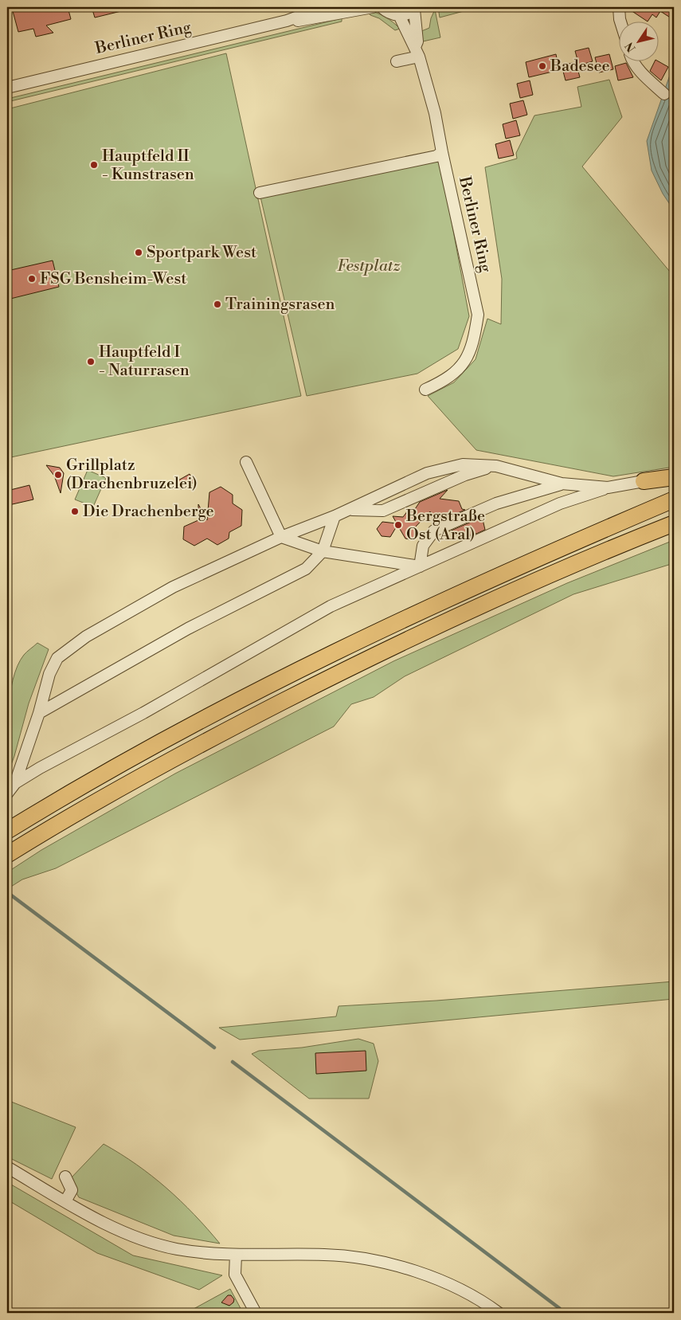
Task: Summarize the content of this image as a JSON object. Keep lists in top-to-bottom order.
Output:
{
  "streets": {
    "street": ["Berliner Ring"]
  },
  "parks": ["Festplatz"],
  "places": [
    "Badesee",
    "Hauptfeld II - Kunstrasen",
    "Sportpark West",
    "FSG Bensheim-West",
    "Trainingsrasen",
    "Hauptfeld I - Naturrasen",
    "Grillplatz (Drachenbruzelei)",
    "Die Drachenberge",
    "Bergstraße Ost (Aral)"
  ],
  "north": "bottom left"
}
